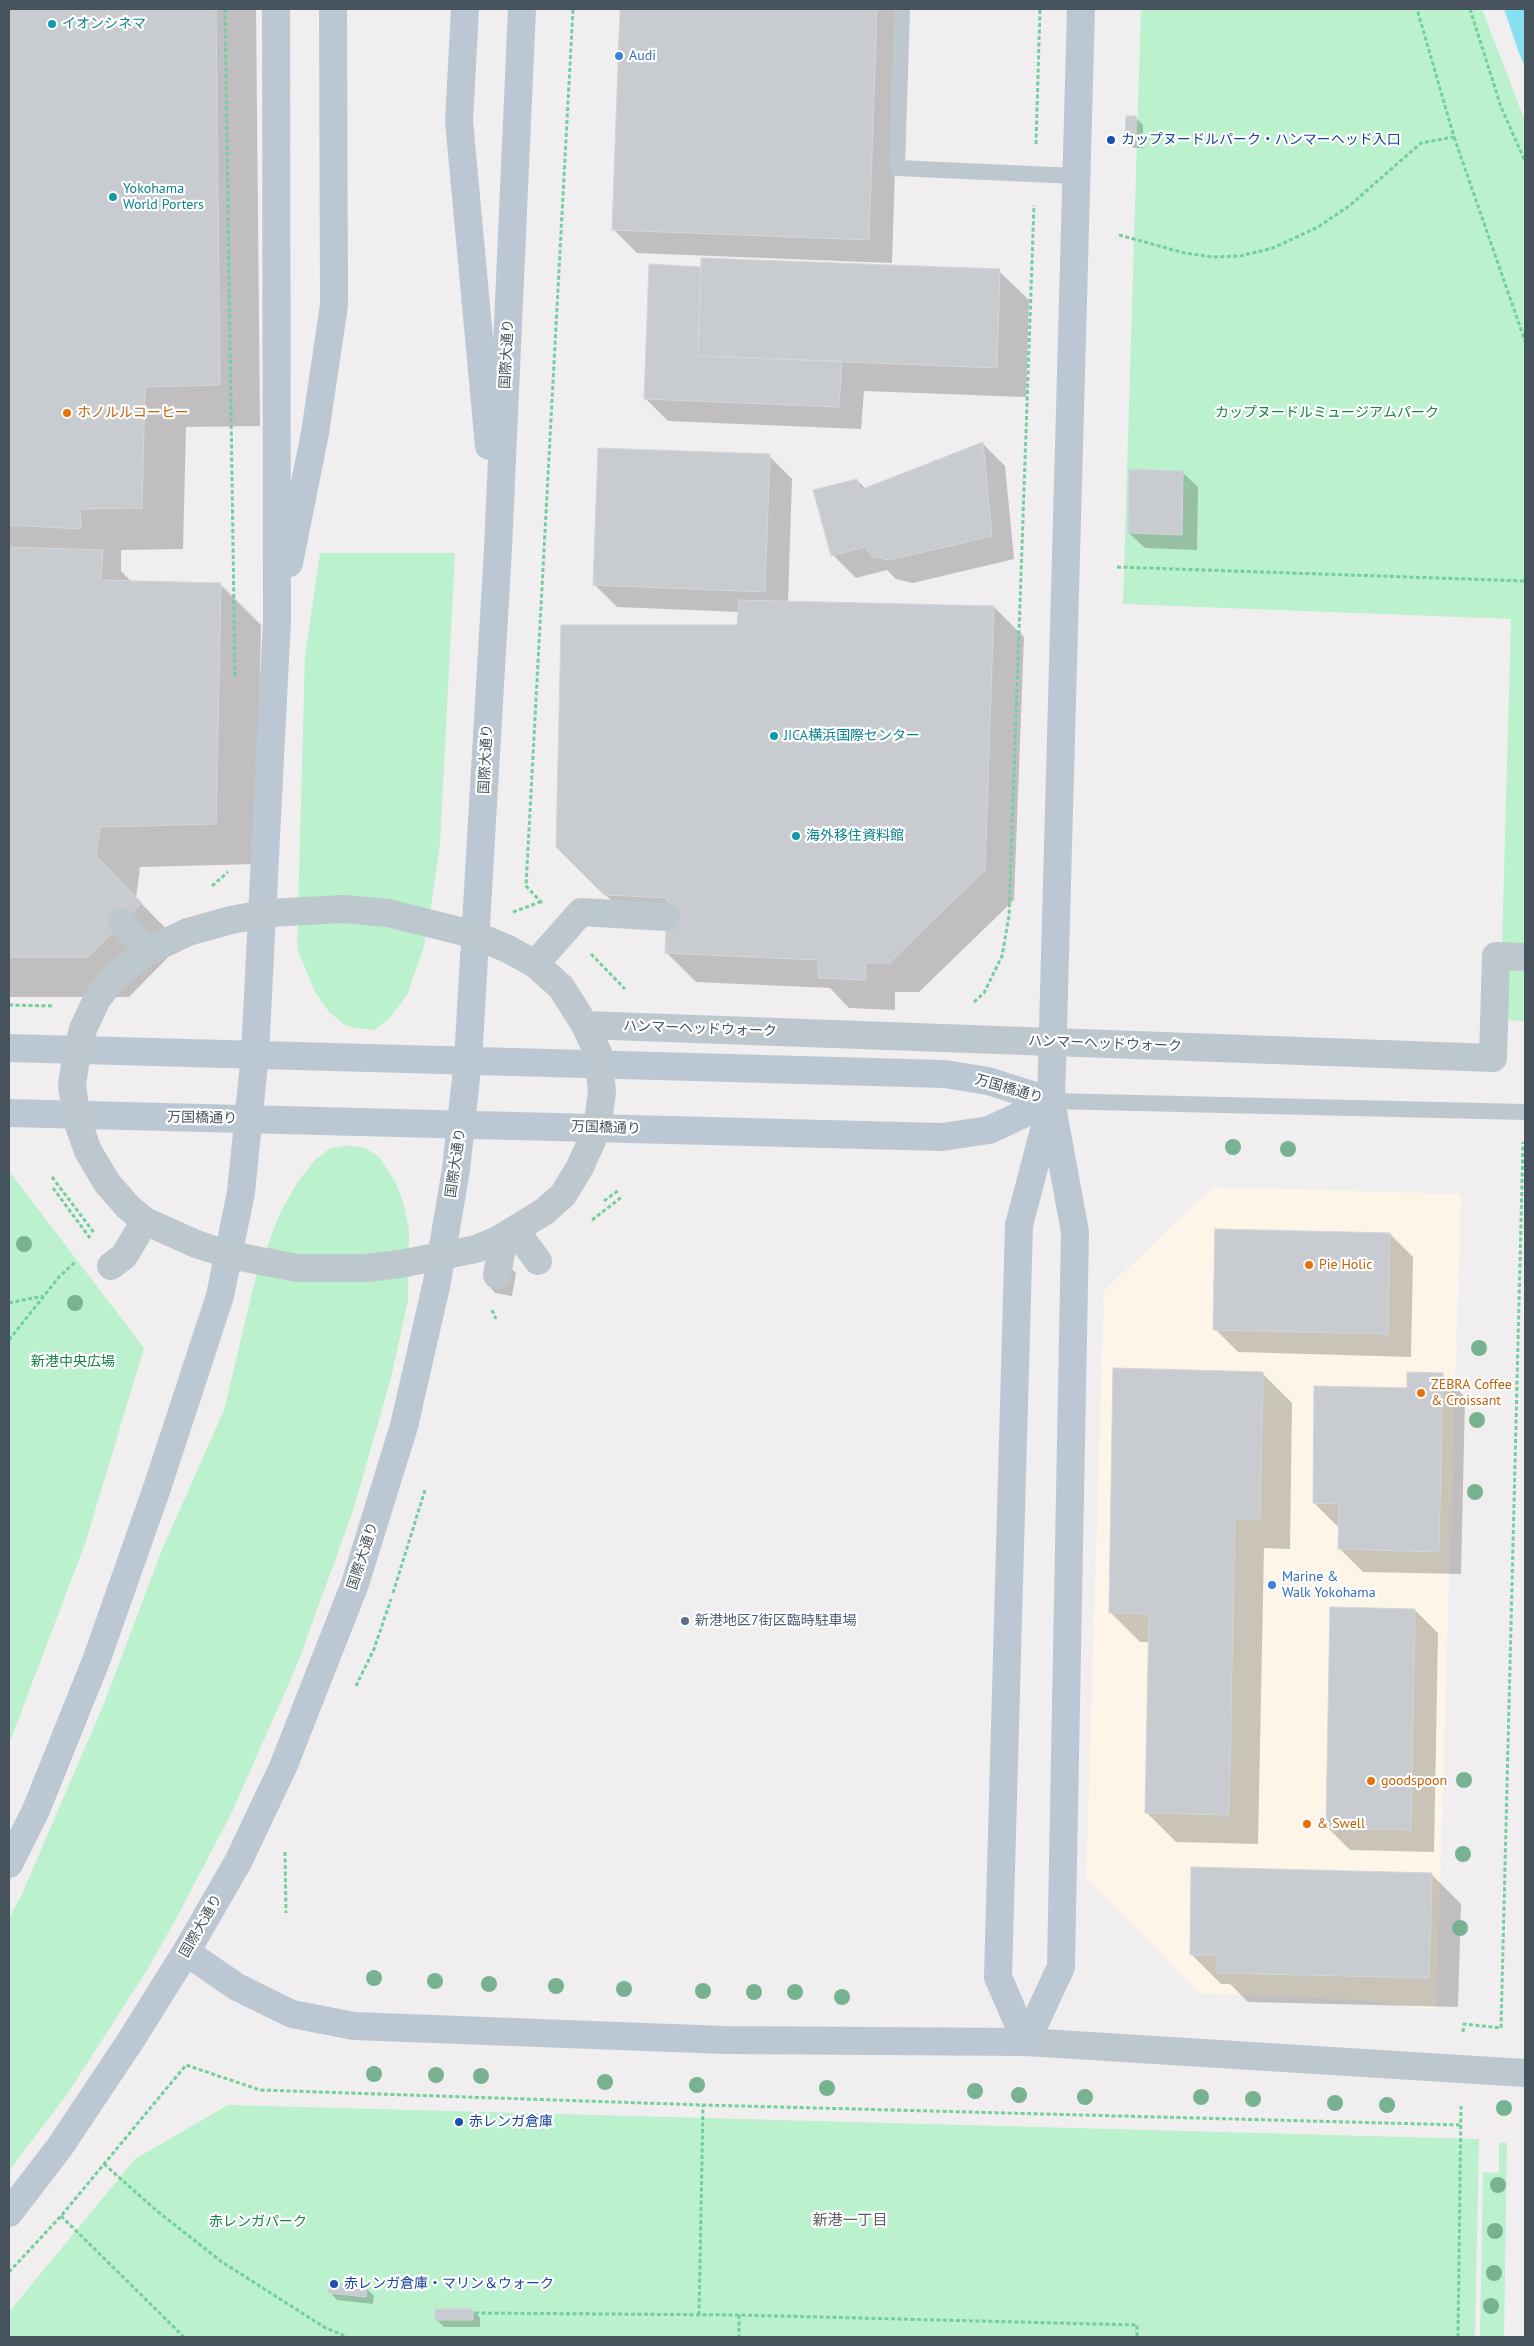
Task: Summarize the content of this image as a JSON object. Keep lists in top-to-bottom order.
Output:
{
  "streets": {
    "street": ["国際大通り", "ハンマーヘッドウォーク", "万国橋通り"]
  },
  "crossings": [
    ["国際大通り", "万国橋通り"]
  ],
  "districts": ["新港一丁目"],
  "parks": ["カップヌードルミュージアムパーク", "新港中央広場", "赤レンガパーク"],
  "places": [
    "イオンシネマ",
    "Audi",
    "カップヌードルパーク・ハンマーヘッド入口",
    "Yokohama World Porters",
    "ホノルルコーヒー",
    "JICA横浜国際センター",
    "海外移住資料館",
    "Pie Holic",
    "ZEBRA Coffee & Croissant",
    "Marine & Walk Yokohama",
    "新港地区7街区臨時駐車場",
    "goodspoon",
    "& Swell",
    "赤レンガ倉庫",
    "赤レンガ倉庫・マリン＆ウォーク"
  ]
}
